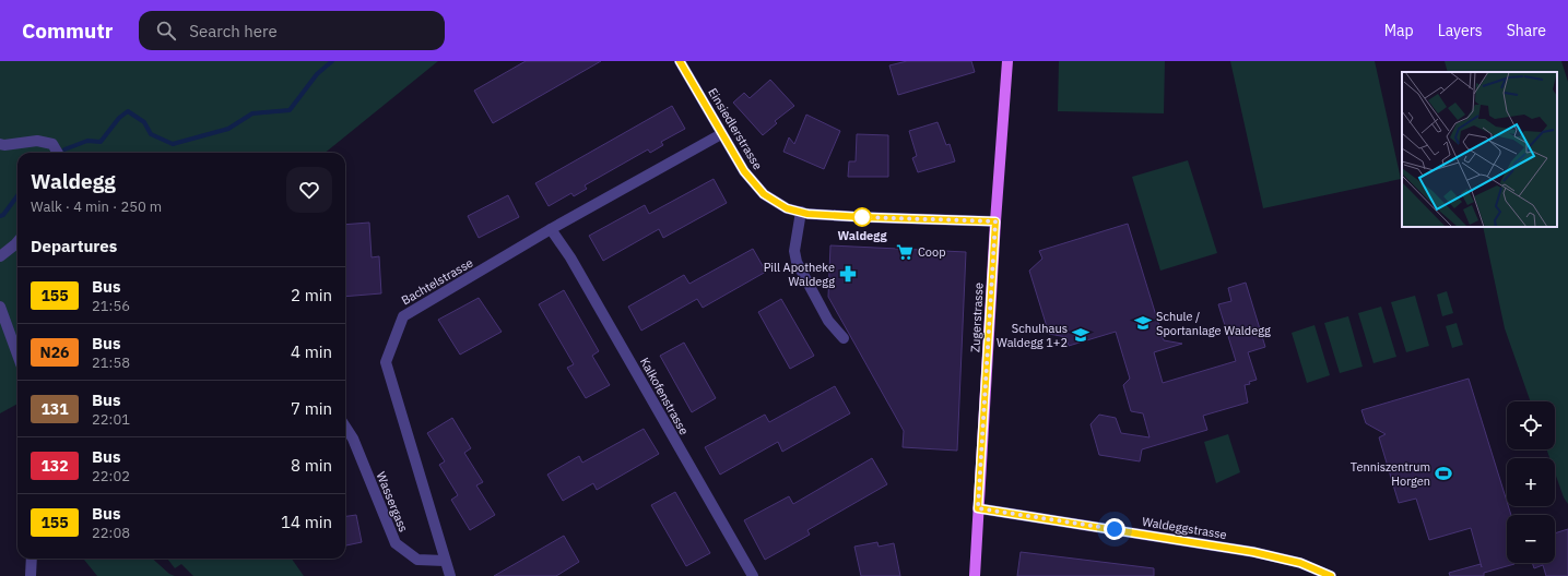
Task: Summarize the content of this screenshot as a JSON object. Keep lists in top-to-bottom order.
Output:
{
  "streets": {
    "main road": ["Zugerstrasse"],
    "street": [
      "Einsiedlerstrasse",
      "Bachtelstrasse",
      "Kalkofenstrasse",
      "Wassergass",
      "Waldeggstrasse"
    ]
  },
  "crossings": [
    ["Einsiedlerstrasse", "Bachtelstrasse"],
    ["Einsiedlerstrasse", "Zugerstrasse"],
    ["Bachtelstrasse", "Kalkofenstrasse"],
    ["Bachtelstrasse", "Wassergass"],
    ["Zugerstrasse", "Waldeggstrasse"]
  ],
  "places": {
    "other": ["Waldegg"],
    "supermarket": ["Coop"],
    "pharmacy": ["Pill Apotheke Waldegg"],
    "school or university": ["Schule / Sportanlage Waldegg", "Schulhaus Waldegg 1+2"],
    "sports": ["Tenniszentrum Horgen"]
  },
  "lines": ["bus line 155"],
  "page": {
    "header": "Commutr",
    "search": "Search here",
    "nav": ["Map", "Layers", "Share"],
    "heading": [
      ["Waldegg", "Walk · 4 min · 250 m"],
      "Departures"
    ],
    "list": [
      {
        "mark": "155",
        "name": "Bus",
        "note": "21:56",
        "value": "2 min"
      },
      {
        "mark": "N26",
        "name": "Bus",
        "note": "21:58",
        "value": "4 min"
      },
      {
        "mark": "131",
        "name": "Bus",
        "note": "22:01",
        "value": "7 min"
      },
      {
        "mark": "132",
        "name": "Bus",
        "note": "22:02",
        "value": "8 min"
      },
      {
        "mark": "155",
        "name": "Bus",
        "note": "22:08",
        "value": "14 min"
      }
    ],
    "map_buttons": ["+", "−"]
  }
}
